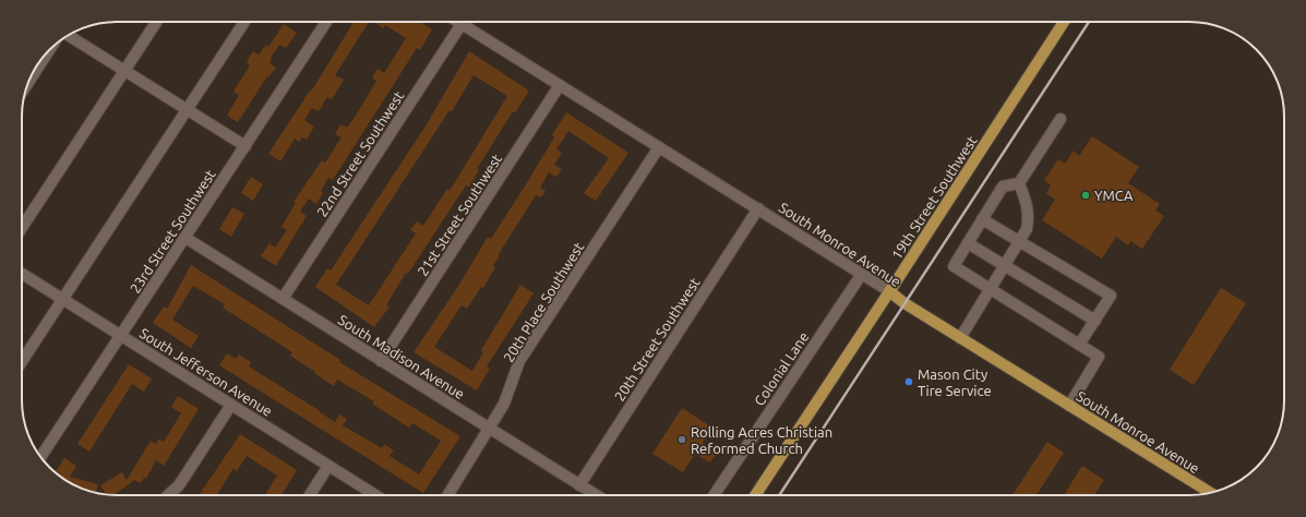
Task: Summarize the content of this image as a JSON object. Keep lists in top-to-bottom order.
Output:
{
  "streets": {
    "main road": ["19th Street Southwest", "South Monroe Avenue"],
    "street": [
      "22nd Street Southwest",
      "21st Street Southwest",
      "23rd Street Southwest",
      "20th Place Southwest",
      "20th Street Southwest",
      "South Madison Avenue",
      "Colonial Lane",
      "South Jefferson Avenue"
    ]
  },
  "crossings": [
    ["22nd Street Southwest", "South Monroe Avenue"],
    ["22nd Street Southwest", "South Madison Avenue"],
    ["19th Street Southwest", "South Monroe Avenue"],
    ["21st Street Southwest", "South Monroe Avenue"],
    ["21st Street Southwest", "South Madison Avenue"],
    ["23rd Street Southwest", "South Madison Avenue"],
    ["23rd Street Southwest", "South Jefferson Avenue"],
    ["South Monroe Avenue", "20th Place Southwest"],
    ["South Monroe Avenue", "20th Street Southwest"],
    ["South Monroe Avenue", "Colonial Lane"],
    ["20th Place Southwest", "South Madison Avenue"],
    ["20th Street Southwest", "South Madison Avenue"]
  ],
  "places": ["YMCA", "Mason City Tire Service", "Rolling Acres Christian Reformed Church"]
}
